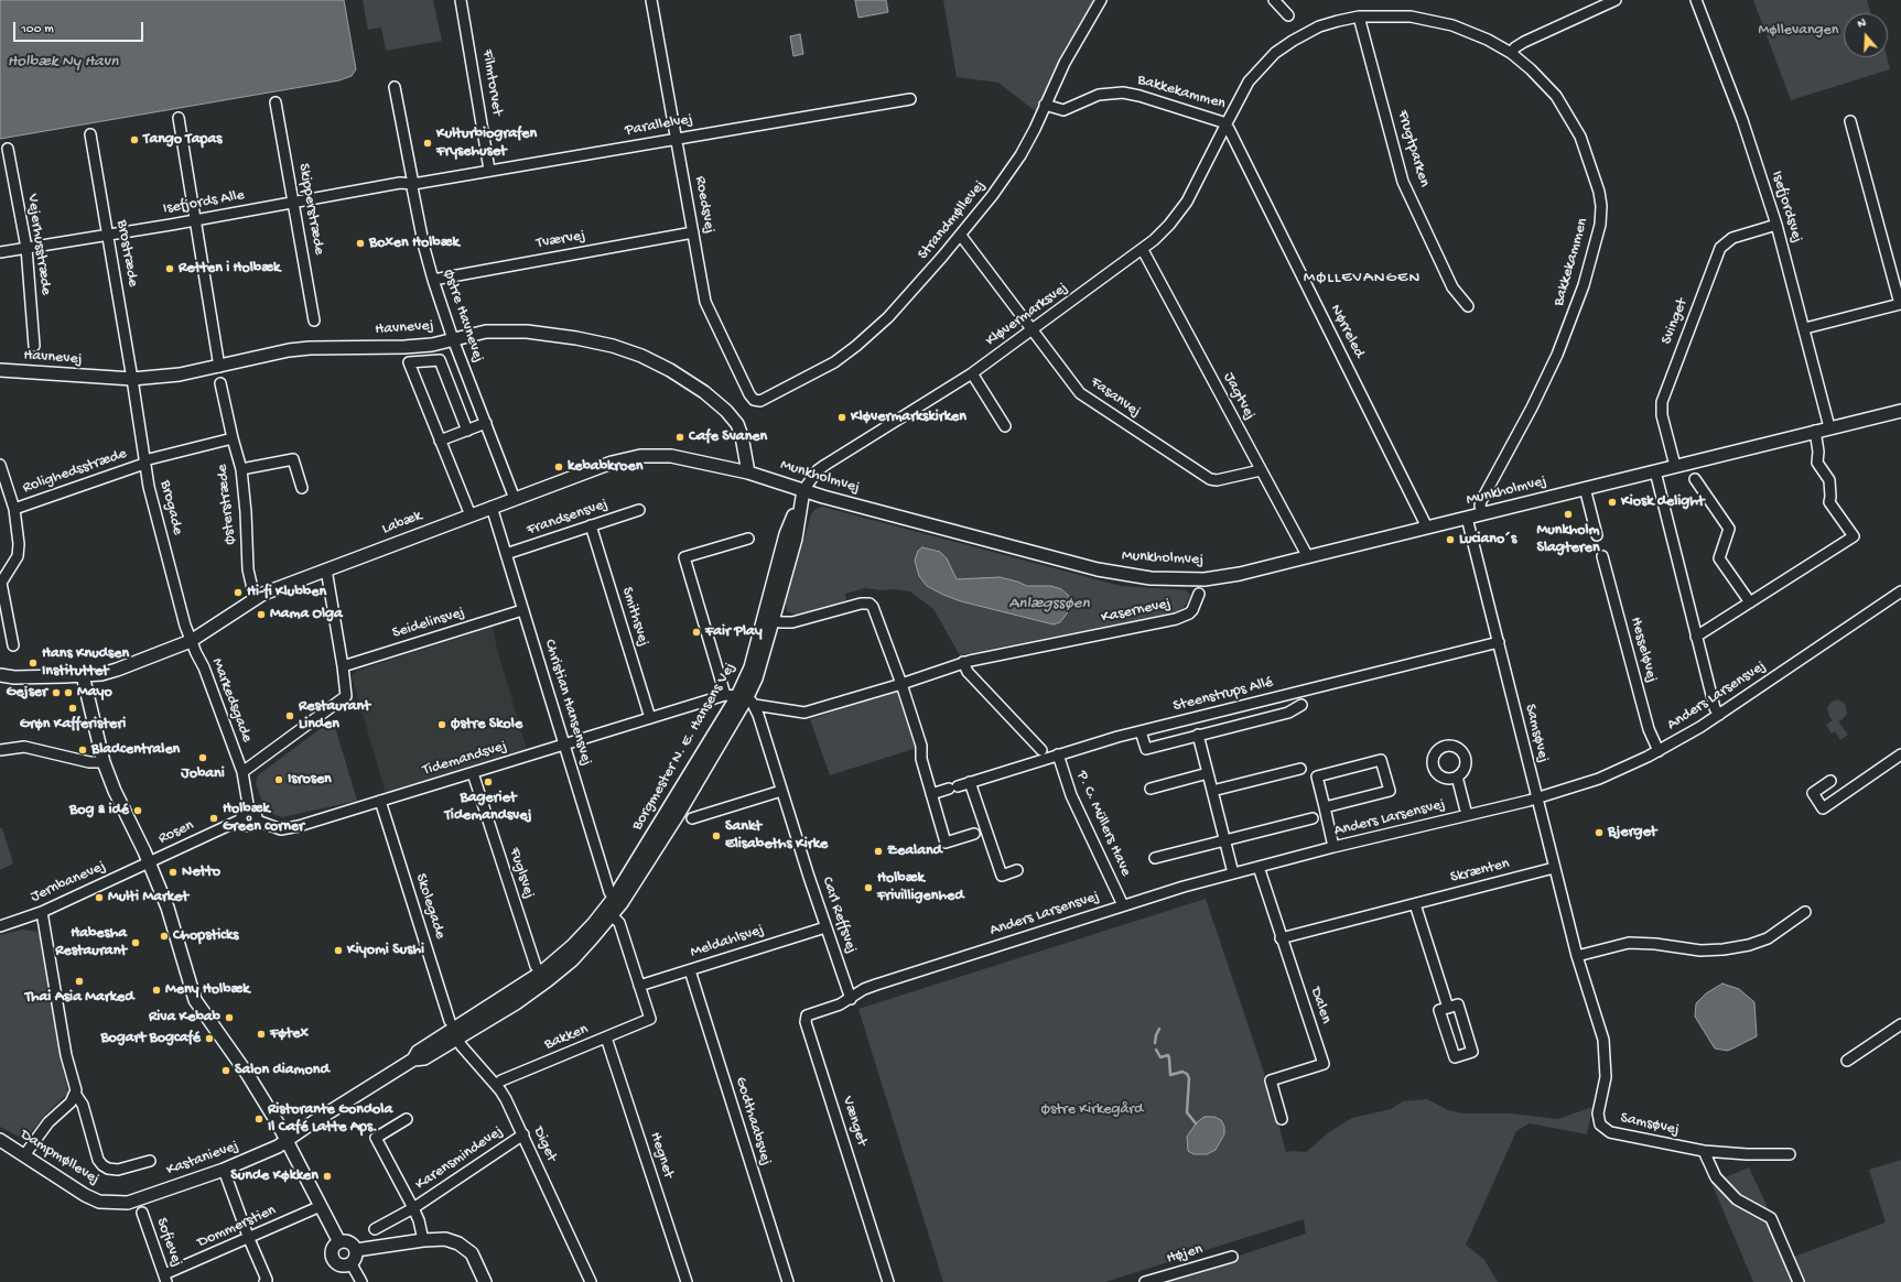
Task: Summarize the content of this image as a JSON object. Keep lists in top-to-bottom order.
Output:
{
  "streets": {
    "street": [
      "Filmtorvet",
      "Bakkekammen",
      "Parallelvej",
      "Frugtparken",
      "Isefjords Alle",
      "Roedsvej",
      "Isefjordsvej",
      "Skipperstræde",
      "Strandmøllevej",
      "Tværvej",
      "Vejerhusstræde",
      "Brostræde",
      "Kløvermarksvej",
      "Østre Havnevej",
      "Svinget",
      "Havnevej",
      "Nørreled",
      "Jagtvej",
      "Fasanvej",
      "Rolighedsstræde",
      "Munkholmvej",
      "Østerstræde",
      "Brogade",
      "Frandsensvej",
      "Labæk",
      "Kasernevej",
      "Smithsvej",
      "Seidelinsvej",
      "Hesseløvej",
      "Steenstrups Allé",
      "Anders Larsensvej",
      "Markedsgade",
      "Christian Hansensvej",
      "Samsøvej",
      "Borgmester N. E. Hansens Vej",
      "Tidemandsvej",
      "P. C. Müllers Have",
      "Rosen",
      "Skrænten",
      "Fuglsvej",
      "Jernbanevej",
      "Skolegade",
      "Carl Reffsvej",
      "Meldahlsvej",
      "Dalen",
      "Bakken",
      "Godthaabsvej",
      "Vænget",
      "Diget",
      "Hegnet",
      "Dampmøllevej",
      "Kastanievej",
      "Karensmindevej",
      "Dommerstien",
      "Sofievej",
      "Højen"
    ]
  },
  "crossings": [
    ["Filmtorvet", "Parallelvej"],
    ["Bakkekammen", "Frugtparken"],
    ["Bakkekammen", "Strandmøllevej"],
    ["Bakkekammen", "Kløvermarksvej"],
    ["Bakkekammen", "Nørreled"],
    ["Bakkekammen", "Munkholmvej"],
    ["Parallelvej", "Isefjords Alle"],
    ["Parallelvej", "Roedsvej"],
    ["Parallelvej", "Østre Havnevej"],
    ["Isefjords Alle", "Skipperstræde"],
    ["Isefjords Alle", "Vejerhusstræde"],
    ["Isefjords Alle", "Brostræde"],
    ["Isefjords Alle", "Østre Havnevej"],
    ["Roedsvej", "Strandmøllevej"],
    ["Roedsvej", "Tværvej"],
    ["Isefjordsvej", "Svinget"],
    ["Isefjordsvej", "Munkholmvej"],
    ["Strandmøllevej", "Fasanvej"],
    ["Tværvej", "Østre Havnevej"],
    ["Brostræde", "Havnevej"],
    ["Brostræde", "Brogade"],
    ["Kløvermarksvej", "Nørreled"],
    ["Kløvermarksvej", "Jagtvej"],
    ["Kløvermarksvej", "Fasanvej"],
    ["Kløvermarksvej", "Munkholmvej"],
    ["Kløvermarksvej", "Borgmester N. E. Hansens Vej"],
    ["Østre Havnevej", "Havnevej"],
    ["Østre Havnevej", "Labæk"],
    ["Svinget", "Munkholmvej"],
    ["Havnevej", "Munkholmvej"],
    ["Havnevej", "Brogade"],
    ["Havnevej", "Labæk"],
    ["Nørreled", "Munkholmvej"],
    ["Jagtvej", "Fasanvej"],
    ["Jagtvej", "Munkholmvej"],
    ["Rolighedsstræde", "Østerstræde"],
    ["Rolighedsstræde", "Brogade"],
    ["Munkholmvej", "Labæk"],
    ["Munkholmvej", "Samsøvej"],
    ["Munkholmvej", "Borgmester N. E. Hansens Vej"],
    ["Østerstræde", "Labæk"],
    ["Brogade", "Labæk"],
    ["Brogade", "Markedsgade"],
    ["Frandsensvej", "Smithsvej"],
    ["Frandsensvej", "Christian Hansensvej"],
    ["Labæk", "Markedsgade"],
    ["Labæk", "Christian Hansensvej"],
    ["Kasernevej", "Borgmester N. E. Hansens Vej"],
    ["Kasernevej", "Tidemandsvej"],
    ["Kasernevej", "Carl Reffsvej"],
    ["Smithsvej", "Tidemandsvej"],
    ["Seidelinsvej", "Christian Hansensvej"],
    ["Hesseløvej", "Anders Larsensvej"],
    ["Steenstrups Allé", "Samsøvej"],
    ["Steenstrups Allé", "P. C. Müllers Have"],
    ["Anders Larsensvej", "Samsøvej"],
    ["Anders Larsensvej", "P. C. Müllers Have"],
    ["Anders Larsensvej", "Carl Reffsvej"],
    ["Anders Larsensvej", "Dalen"],
    ["Anders Larsensvej", "Vænget"],
    ["Markedsgade", "Tidemandsvej"],
    ["Markedsgade", "Rosen"],
    ["Christian Hansensvej", "Borgmester N. E. Hansens Vej"],
    ["Christian Hansensvej", "Tidemandsvej"],
    ["Samsøvej", "Skrænten"],
    ["Borgmester N. E. Hansens Vej", "Tidemandsvej"],
    ["Borgmester N. E. Hansens Vej", "Fuglsvej"],
    ["Borgmester N. E. Hansens Vej", "Skolegade"],
    ["Borgmester N. E. Hansens Vej", "Carl Reffsvej"],
    ["Borgmester N. E. Hansens Vej", "Diget"],
    ["Borgmester N. E. Hansens Vej", "Kastanievej"],
    ["Tidemandsvej", "Rosen"],
    ["Tidemandsvej", "Fuglsvej"],
    ["Tidemandsvej", "Skolegade"],
    ["Tidemandsvej", "Carl Reffsvej"],
    ["Rosen", "Jernbanevej"],
    ["Skrænten", "Dalen"],
    ["Skolegade", "Diget"],
    ["Carl Reffsvej", "Meldahlsvej"],
    ["Carl Reffsvej", "Vænget"],
    ["Meldahlsvej", "Bakken"],
    ["Meldahlsvej", "Godthaabsvej"],
    ["Bakken", "Diget"],
    ["Bakken", "Hegnet"],
    ["Diget", "Karensmindevej"],
    ["Dampmøllevej", "Kastanievej"],
    ["Dommerstien", "Sofievej"]
  ],
  "districts": ["MØLLEVANGEN"],
  "water": ["Holbæk Ny Havn", "Anlægssøen"],
  "parks": ["Møllevangen", "Østre Kirkegård"],
  "places": [
    "Tango Tapas",
    "Kulturbiografen Frysehuset",
    "Boxen Holbæk",
    "Retten i Holbæk",
    "Kløvermarkskirken",
    "Cafe Svanen",
    "kebabkroen",
    "Kiosk delight",
    "Munkholm Slagteren",
    "Luciano´s",
    "Hi-fi Klubben",
    "Mama Olga",
    "Fair Play",
    "Hans Knudsen Instituttet",
    "Gejser",
    "Mayo",
    "Grøn Kafferisteri",
    "Restaurant Linden",
    "Østre Skole",
    "Bladcentralen",
    "Jobani",
    "Isrosen",
    "Bageriet Tidemandsvej",
    "Bog & idé",
    "Holbæk Green corner",
    "Bjerget",
    "Sankt Elisabeths Kirke",
    "Zealand",
    "Netto",
    "Holbæk Frivilligenhed",
    "Multi Market",
    "Chopsticks",
    "Habesha Restaurant",
    "Kiyomi Sushi",
    "Thai Asia Marked",
    "Meny Holbæk",
    "Riva Kebab",
    "Føtex",
    "Bogart Bogcafé",
    "Salon diamond",
    "Ristorante Gondola Il Café Latte Aps.",
    "Sunde Køkken"
  ],
  "scale_bar": "100 m",
  "north": "top"
}
